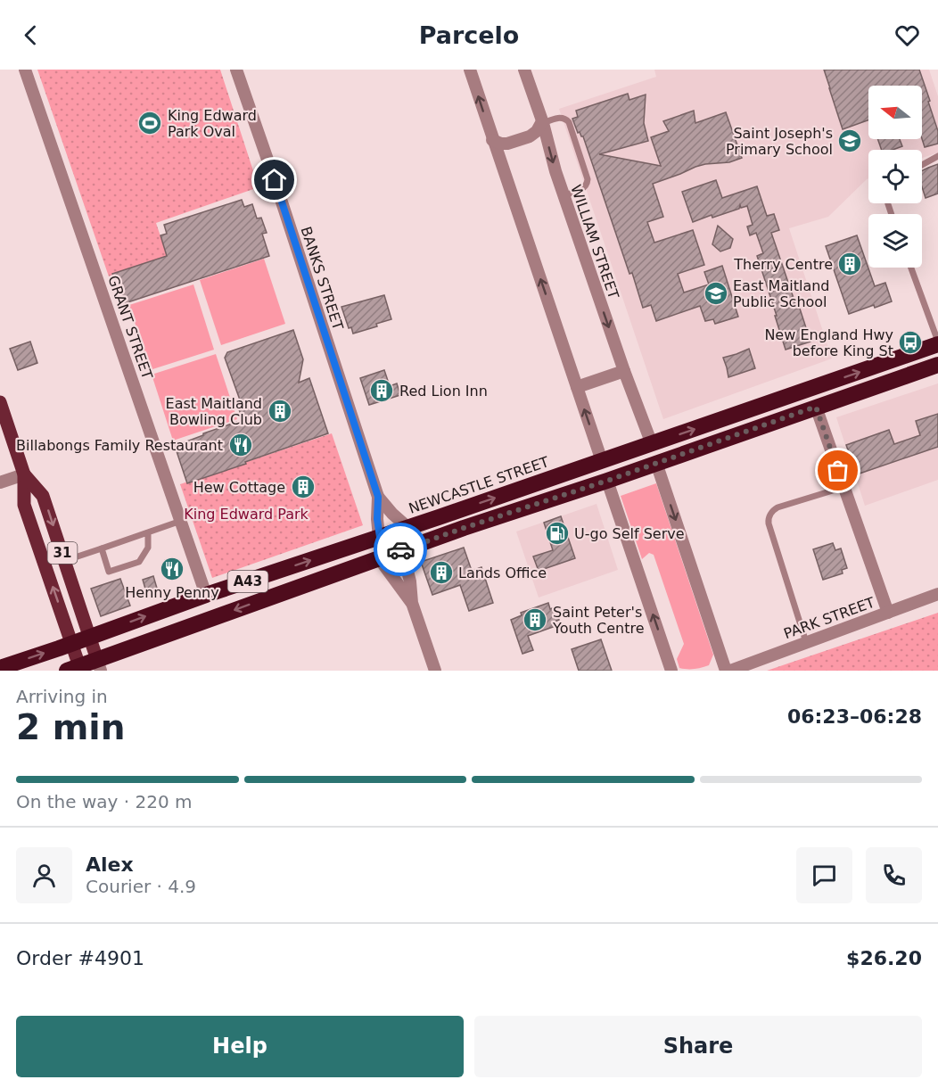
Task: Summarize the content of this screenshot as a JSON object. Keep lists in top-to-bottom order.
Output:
{
  "streets": {
    "highway": ["NEWCASTLE STREET", "A43"],
    "main road": ["31"],
    "street": [
      "WILLIAM STREET",
      "BANKS STREET",
      "GRANT STREET",
      "PARK STREET"
    ]
  },
  "crossings": [
    ["WILLIAM STREET", "NEWCASTLE STREET"],
    ["BANKS STREET", "NEWCASTLE STREET"],
    ["GRANT STREET", "NEWCASTLE STREET"],
    ["NEWCASTLE STREET", "31"]
  ],
  "parks": ["King Edward Park"],
  "places": {
    "sports": ["King Edward Park Oval"],
    "school or university": ["Saint Joseph's Primary School", "East Maitland Public School"],
    "building": [
      "Therry Centre",
      "Red Lion Inn",
      "East Maitland Bowling Club",
      "Hew Cottage",
      "Lands Office",
      "Saint Peter's Youth Centre"
    ],
    "bus stop": ["New England Hwy before King St"],
    "restaurant": ["Billabongs Family Restaurant", "Henny Penny"],
    "fuel station": ["U-go Self Serve"]
  },
  "north": "left",
  "page": {
    "header": "Parcelo",
    "heading": ["2 min", "Arriving in", "06:23–06:28"],
    "panel": [
      "Alex",
      "Courier · 4.9",
      "Order #4901",
      "$26.20"
    ],
    "bar": "On the way · 220 m",
    "buttons": ["Help", "Share"]
  }
}
